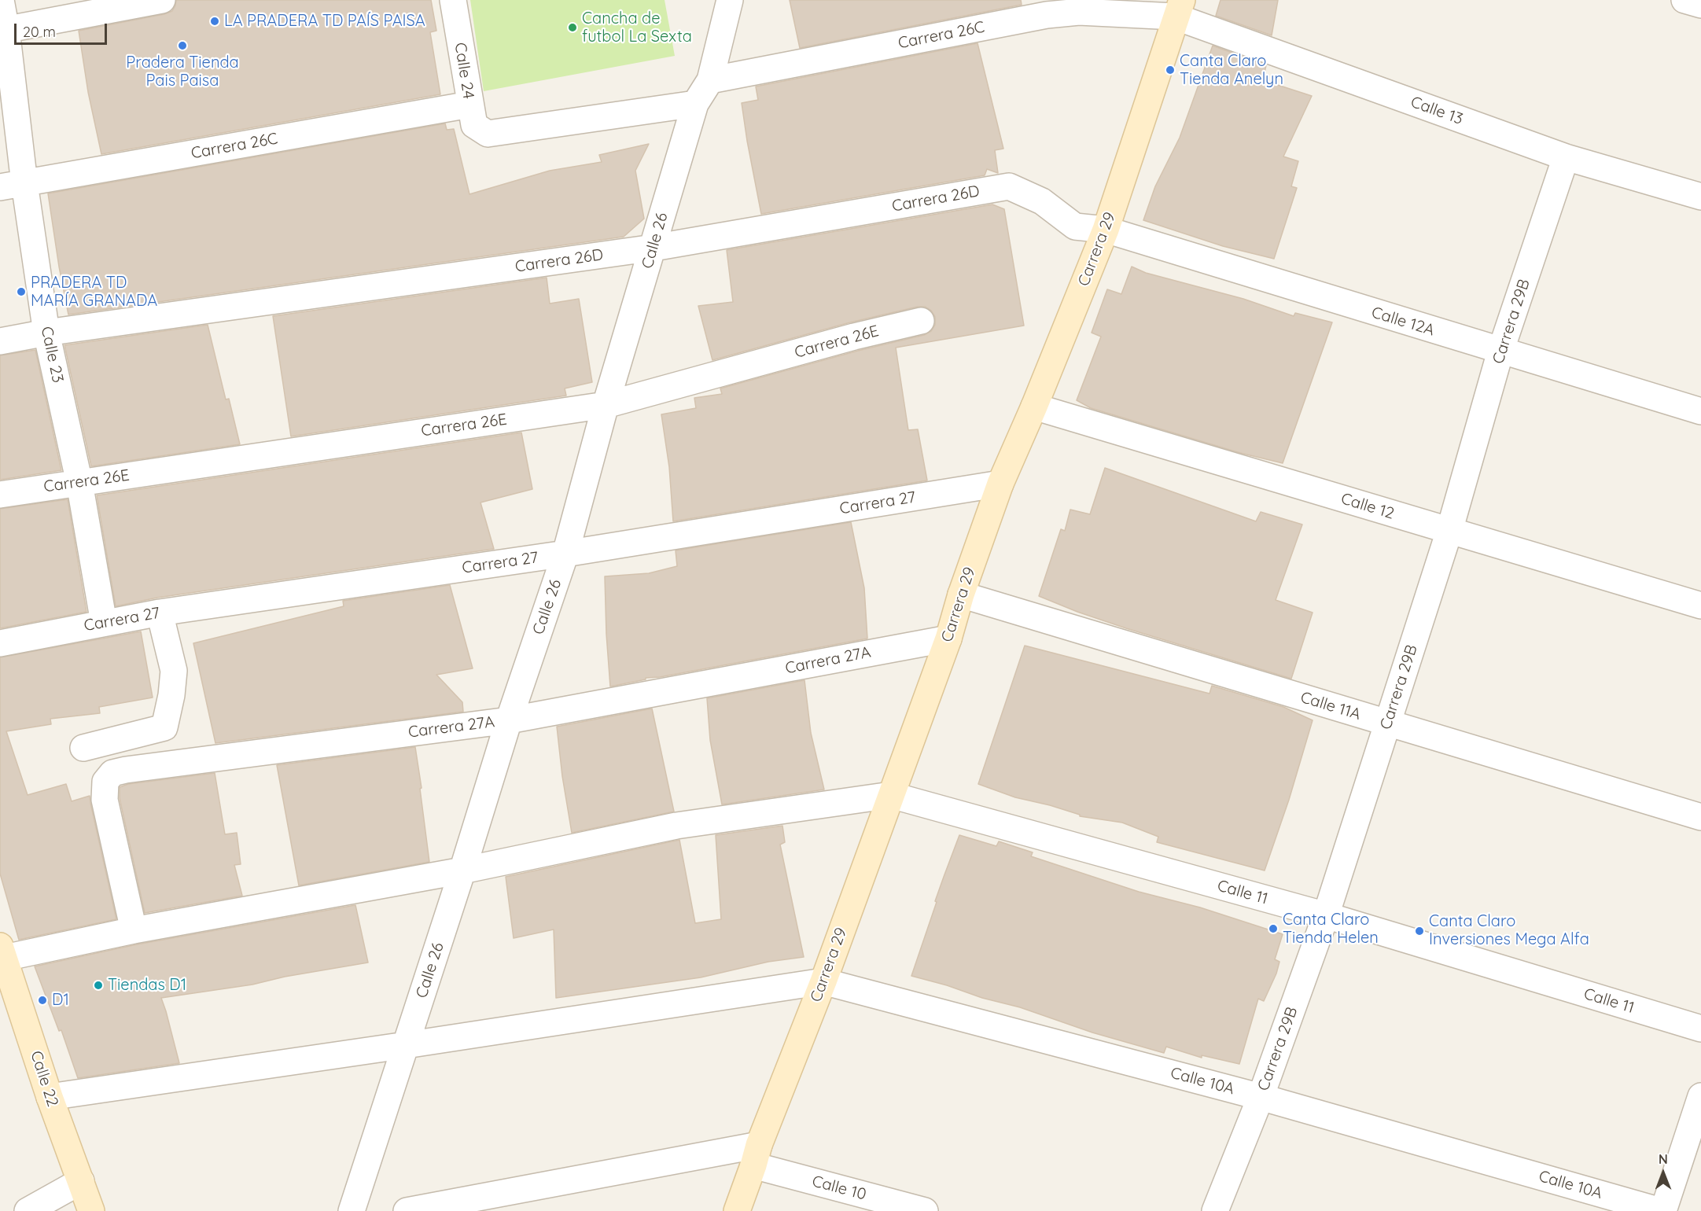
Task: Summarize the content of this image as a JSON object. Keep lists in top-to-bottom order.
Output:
{
  "streets": {
    "street": [
      "Carrera 26C",
      "Calle 24",
      "Calle 13",
      "Carrera 26D",
      "Calle 26",
      "Carrera 29",
      "Calle 12A",
      "Carrera 29B",
      "Carrera 26E",
      "Calle 23",
      "Carrera 27",
      "Calle 12",
      "Carrera 27A",
      "Calle 11A",
      "Calle 11",
      "Calle 22",
      "Calle 10A",
      "Calle 10"
    ]
  },
  "crossings": [
    ["Carrera 26C", "Calle 24"],
    ["Carrera 26C", "Calle 13"],
    ["Carrera 26C", "Calle 26"],
    ["Carrera 26C", "Carrera 29"],
    ["Carrera 26C", "Calle 23"],
    ["Calle 24", "Calle 26"],
    ["Calle 13", "Carrera 29"],
    ["Calle 13", "Carrera 29B"],
    ["Carrera 26D", "Calle 26"],
    ["Carrera 26D", "Carrera 29"],
    ["Carrera 26D", "Calle 12A"],
    ["Carrera 26D", "Calle 23"],
    ["Calle 26", "Carrera 26E"],
    ["Calle 26", "Carrera 27"],
    ["Calle 26", "Carrera 27A"],
    ["Carrera 29", "Calle 12A"],
    ["Carrera 29", "Carrera 27"],
    ["Carrera 29", "Calle 12"],
    ["Carrera 29", "Carrera 27A"],
    ["Carrera 29", "Calle 11A"],
    ["Carrera 29", "Calle 11"],
    ["Carrera 29", "Calle 10A"],
    ["Carrera 29", "Calle 10"],
    ["Calle 12A", "Carrera 29B"],
    ["Carrera 29B", "Calle 12"],
    ["Carrera 29B", "Calle 11A"],
    ["Carrera 29B", "Calle 11"],
    ["Carrera 29B", "Calle 10A"],
    ["Carrera 26E", "Calle 23"],
    ["Calle 23", "Carrera 27"]
  ],
  "places": [
    "LA PRADERA TD PAÍS PAISA",
    "Cancha de futbol La Sexta",
    "Pradera Tienda Pais Paisa",
    "Canta Claro Tienda Anelyn",
    "PRADERA TD MARÍA GRANADA",
    "Canta Claro Tienda Helen",
    "Canta Claro Inversiones Mega Alfa",
    "Tiendas D1",
    "D1"
  ],
  "scale_bar": "20 m",
  "north": "top"
}
